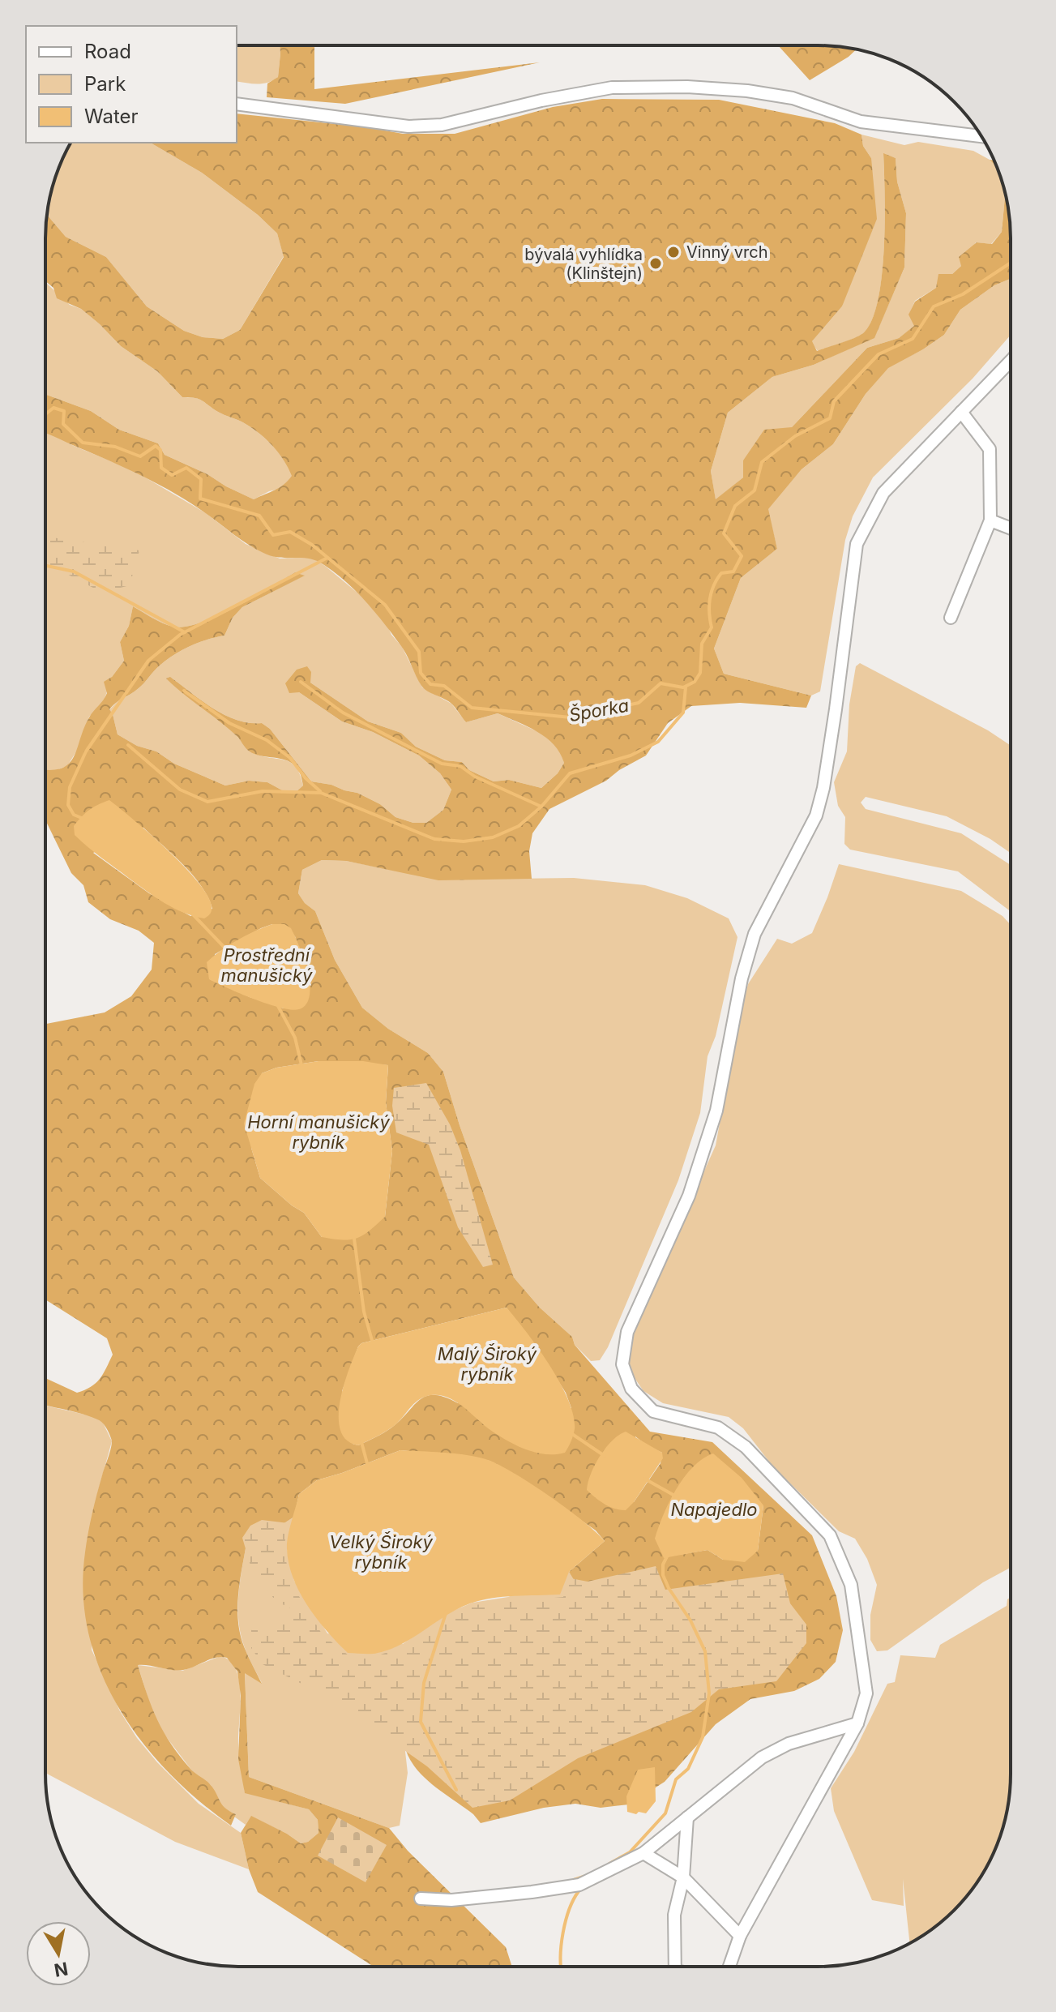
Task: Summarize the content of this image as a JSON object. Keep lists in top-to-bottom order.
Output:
{
  "water": [
    "Šporka",
    "Prostřední manušický",
    "Horní manušický rybník",
    "Malý Široký rybník",
    "Napajedlo",
    "Velký Široký rybník"
  ],
  "places": ["Vinný vrch", "bývalá vyhlídka (Klinštejn)"],
  "legend": ["Road", "Park", "Water"],
  "north": "bottom"
}
